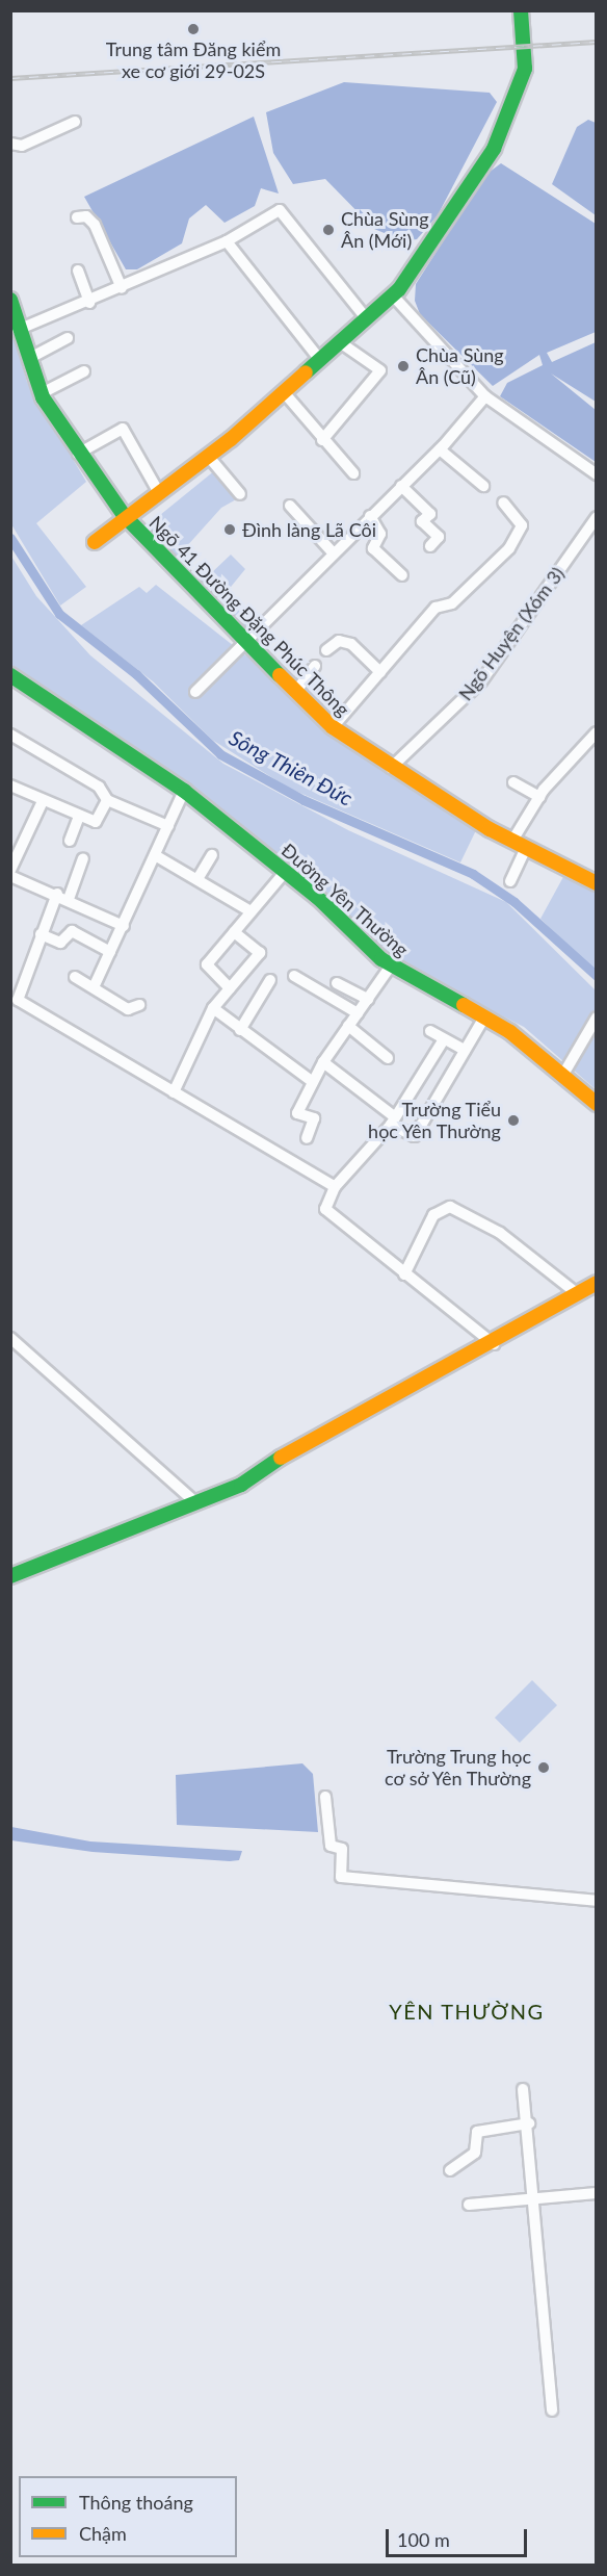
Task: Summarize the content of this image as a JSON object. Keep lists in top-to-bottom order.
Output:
{
  "streets": {
    "street": ["Ngõ 41 Đường Đặng Phúc Thông", "Ngõ Huyện (Xóm 3)", "Đường Yên Thường"]
  },
  "crossings": [
    ["Ngõ 41 Đường Đặng Phúc Thông", "Ngõ Huyện (Xóm 3)"]
  ],
  "districts": ["YÊN THƯỜNG"],
  "water": ["Sông Thiên Đức"],
  "places": [
    "Trung tâm Đăng kiểm xe cơ giới 29-02S",
    "Chùa Sùng Ân (Mới)",
    "Chùa Sùng Ân (Cũ)",
    "Đình làng Lã Côi",
    "Trường Tiểu học Yên Thường",
    "Trường Trung học cơ sở Yên Thường"
  ],
  "legend": ["Thông thoáng", "Chậm"],
  "scale_bar": "100 m"
}
